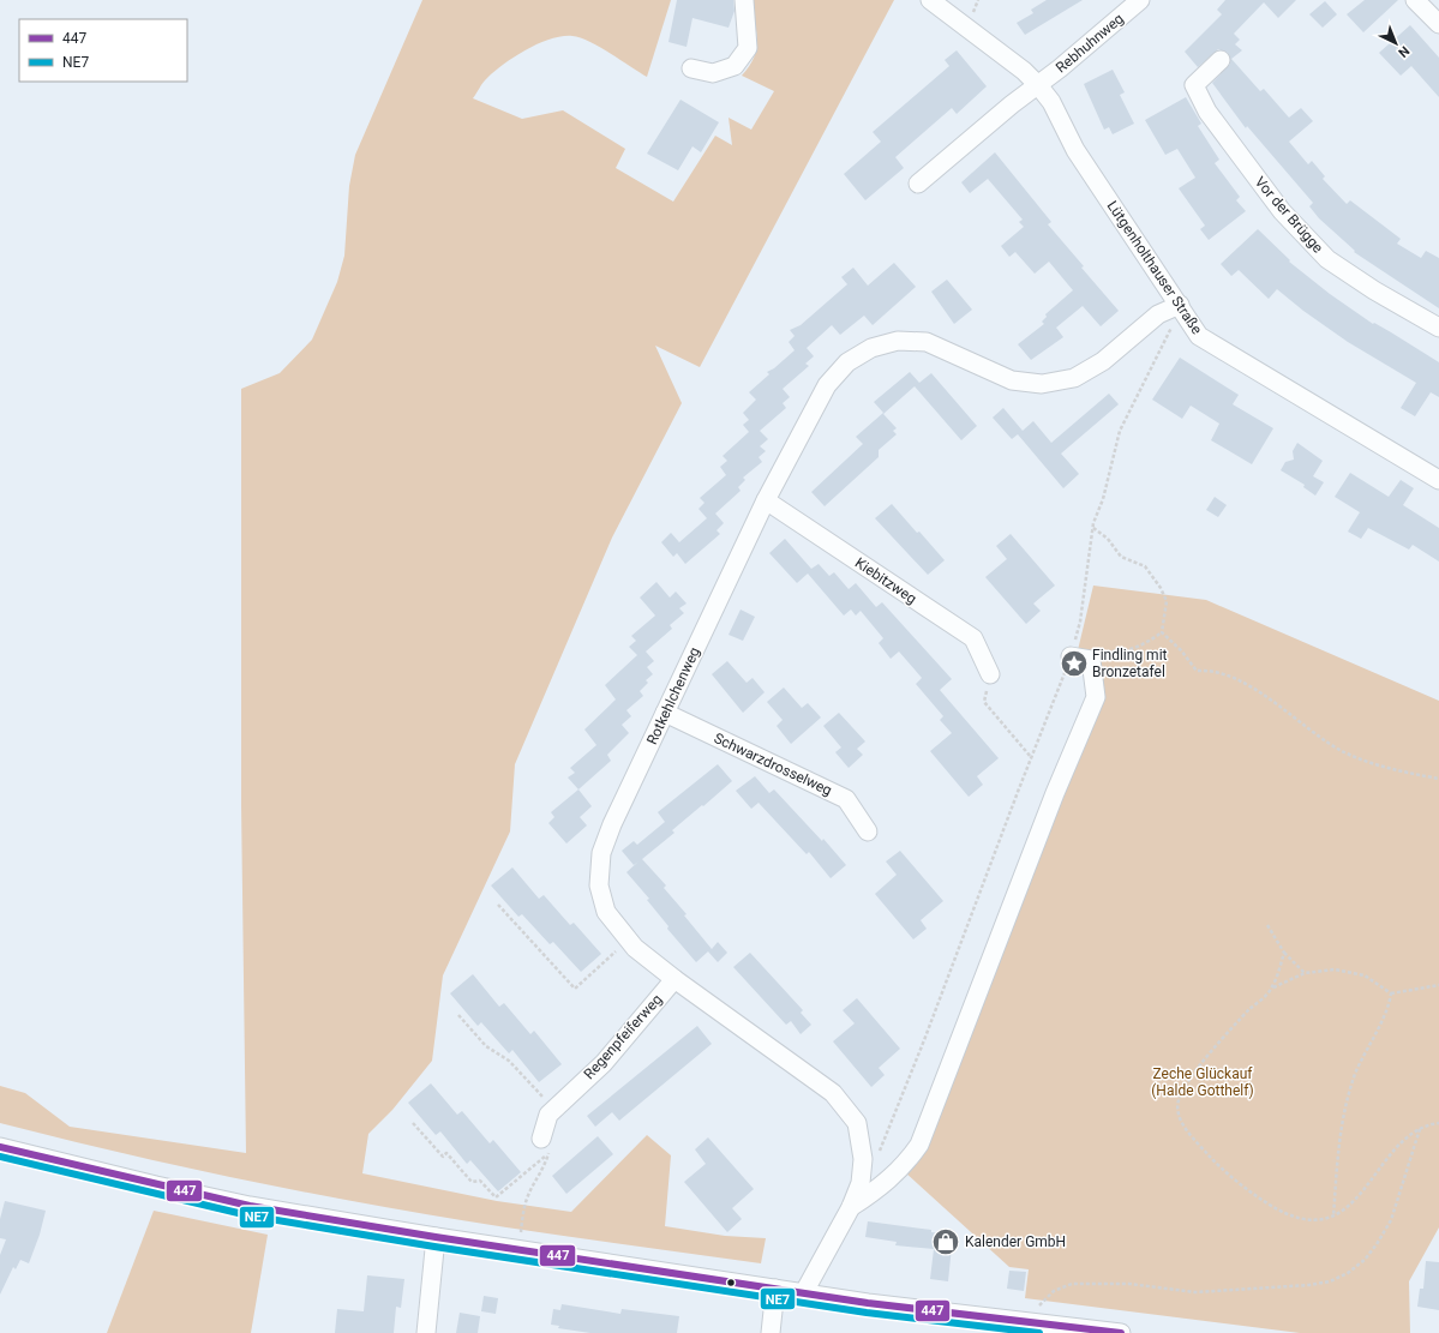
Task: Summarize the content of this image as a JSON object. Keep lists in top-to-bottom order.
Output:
{
  "streets": {
    "street": [
      "Rebhuhnweg",
      "Vor der Brügge",
      "Lütgenholthauser Straße",
      "Kiebitzweg",
      "Rotkehlchenweg",
      "Schwarzdrosselweg",
      "Regenpfeiferweg"
    ]
  },
  "crossings": [
    ["Rebhuhnweg", "Lütgenholthauser Straße"],
    ["Lütgenholthauser Straße", "Rotkehlchenweg"],
    ["Kiebitzweg", "Rotkehlchenweg"],
    ["Rotkehlchenweg", "Schwarzdrosselweg"],
    ["Rotkehlchenweg", "Regenpfeiferweg"]
  ],
  "parks": ["Zeche Glückauf (Halde Gotthelf)"],
  "places": {
    "place": ["Findling mit Bronzetafel"],
    "shop": ["Kalender GmbH"]
  },
  "lines": ["transit line 447", "transit line NE7"],
  "legend": ["447", "NE7"],
  "north": "bottom right"
}
